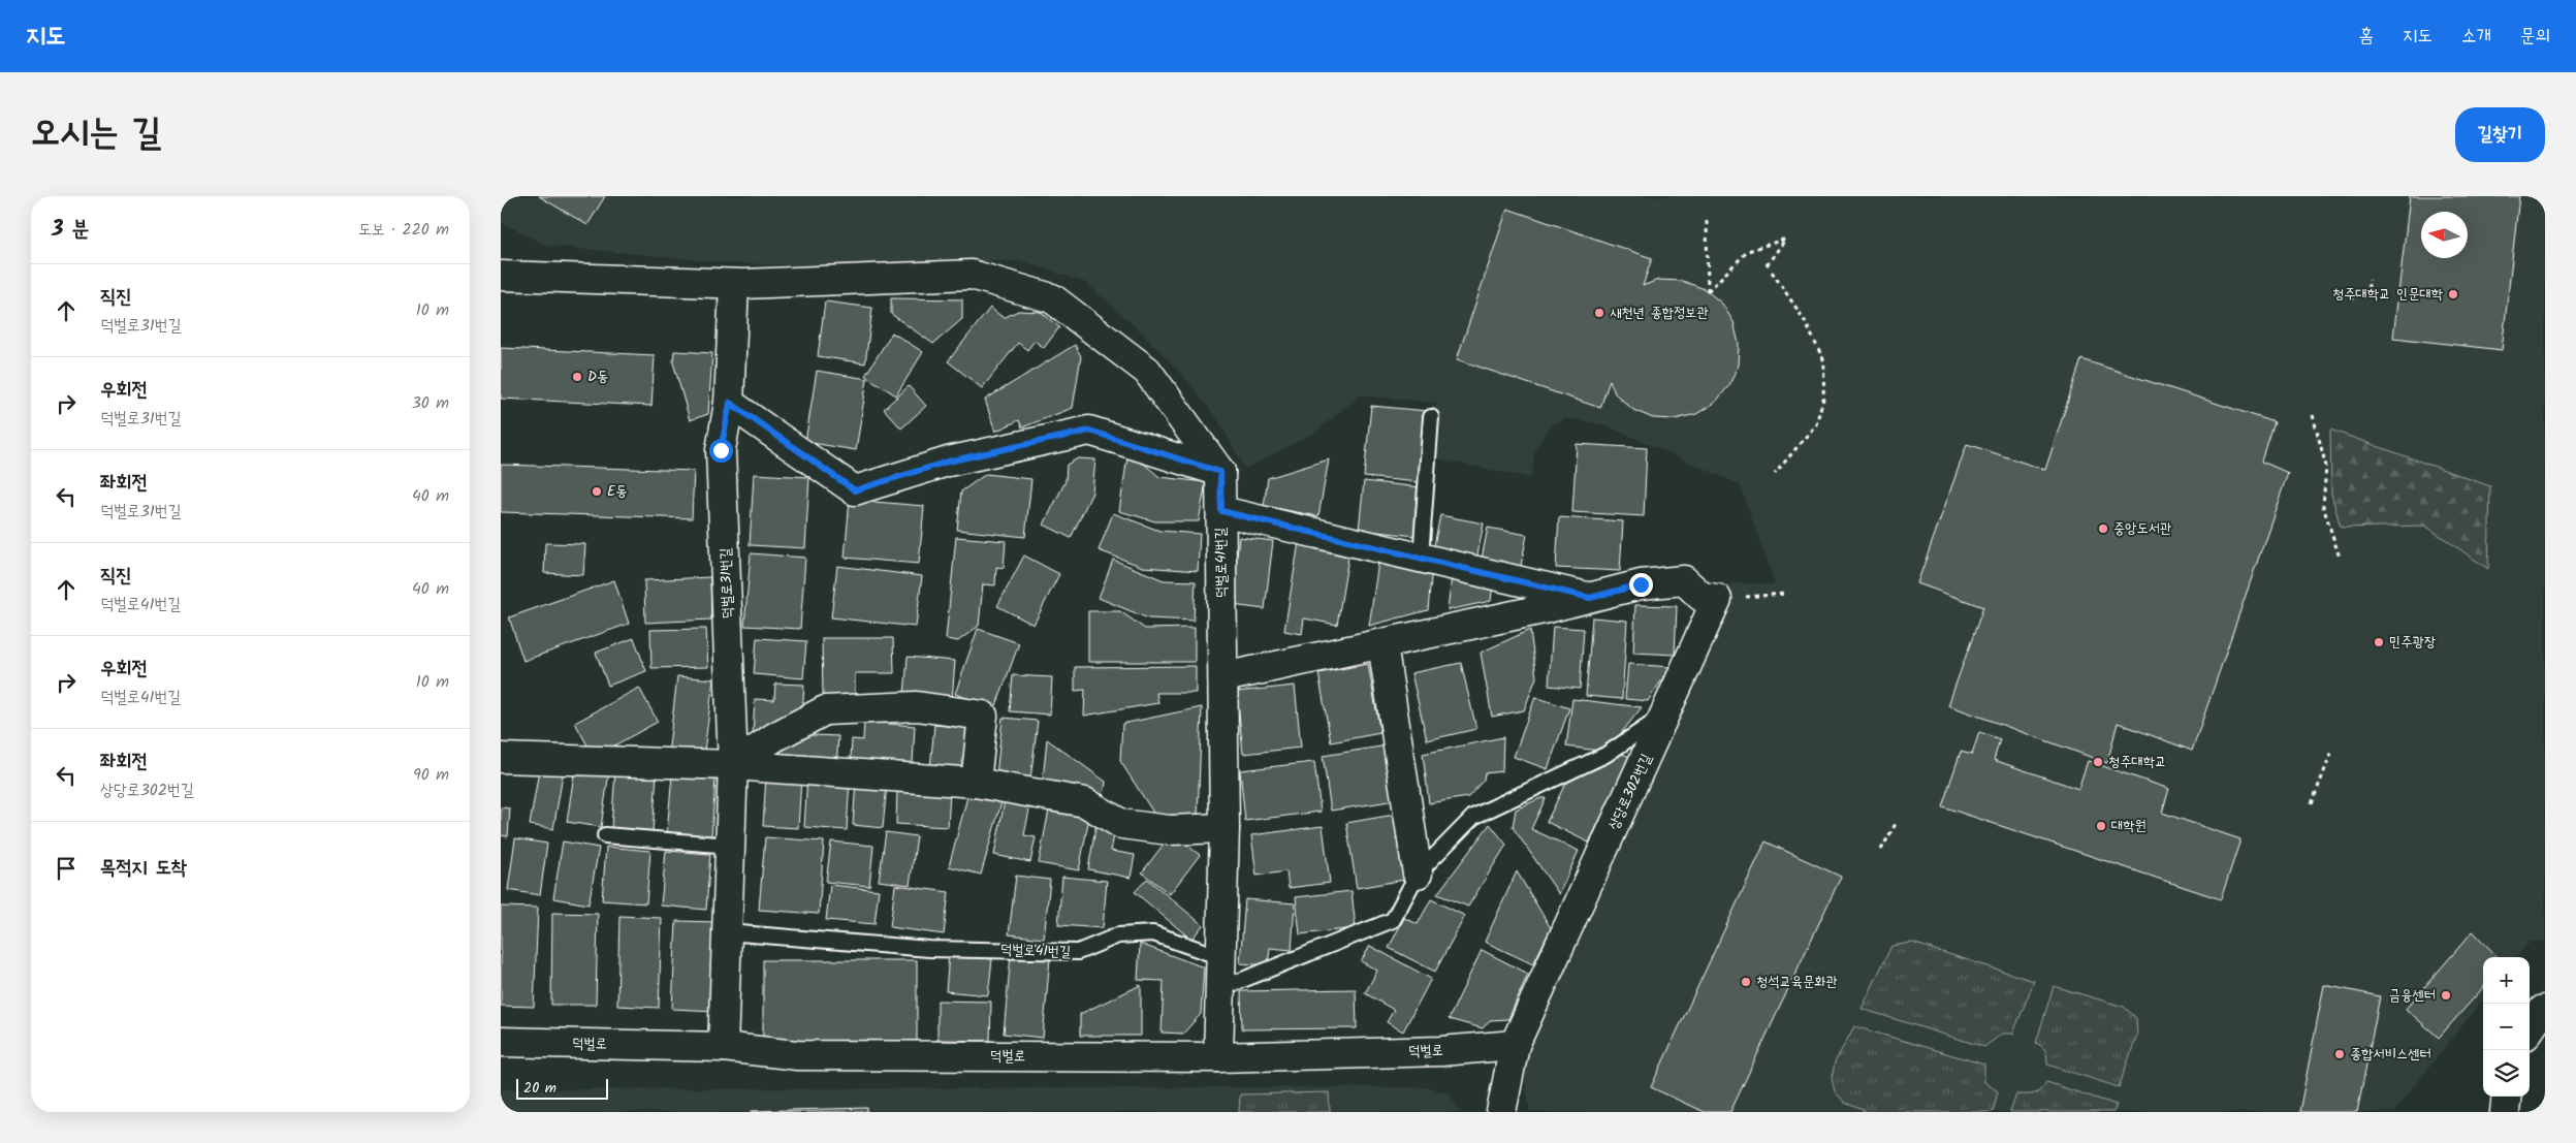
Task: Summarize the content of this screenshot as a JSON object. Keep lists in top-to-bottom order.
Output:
{
  "streets": {
    "street": [
      "덕벌로41번길",
      "덕벌로31번길",
      "상당로302번길",
      "덕벌로"
    ]
  },
  "crossings": [
    ["덕벌로41번길", "덕벌로31번길"],
    ["덕벌로41번길", "덕벌로"],
    ["덕벌로31번길", "덕벌로"],
    ["상당로302번길", "덕벌로"]
  ],
  "places": [
    "청주대학교 인문대학",
    "새천년 종합정보관",
    "D동",
    "E동",
    "중앙도서관",
    "민주광장",
    "청주대학교",
    "대학원",
    "청석교육문화관",
    "금융센터",
    "종합서비스센터"
  ],
  "scale_bar": "20 m",
  "north": "left",
  "page": {
    "header": "지도",
    "nav": [
      "홈",
      "지도",
      "소개",
      "문의"
    ],
    "title": "오시는 길",
    "buttons": "길찾기",
    "heading": ["3 분", "도보 · 220 m"],
    "list": [
      ["직진", "덕벌로31번길", "10 m"],
      ["우회전", "덕벌로31번길", "30 m"],
      ["좌회전", "덕벌로31번길", "40 m"],
      ["직진", "덕벌로41번길", "40 m"],
      ["우회전", "덕벌로41번길", "10 m"],
      ["좌회전", "상당로302번길", "90 m"],
      "목적지 도착"
    ],
    "map_buttons": ["+", "−"],
    "scale": "20 m"
  }
}
